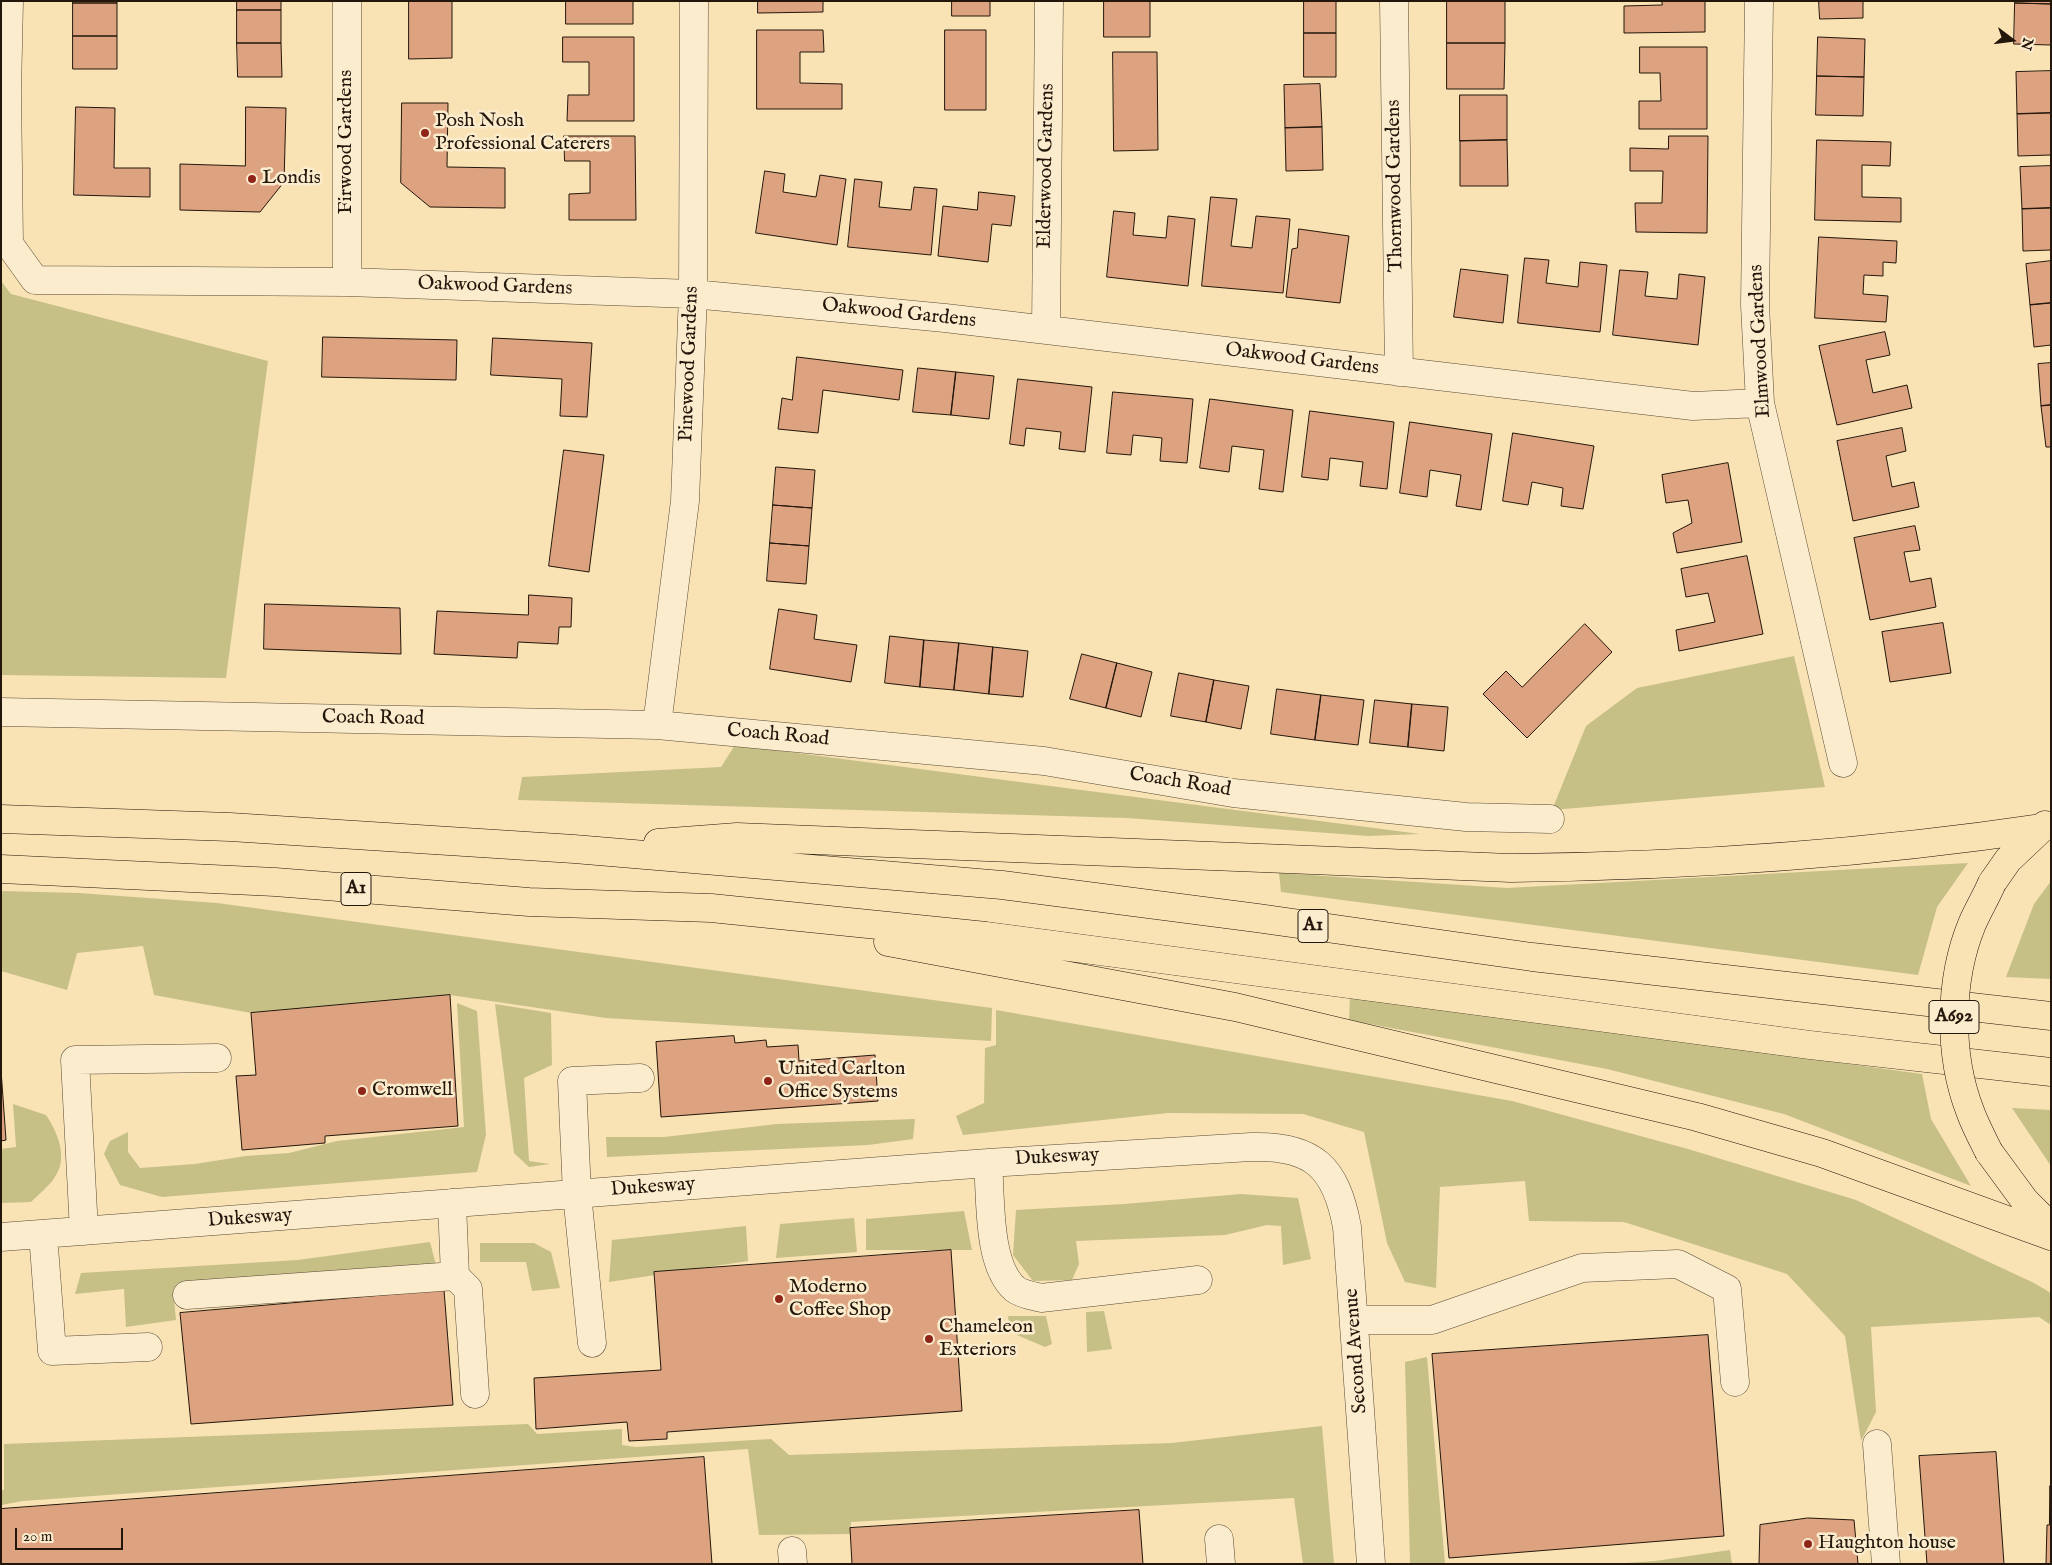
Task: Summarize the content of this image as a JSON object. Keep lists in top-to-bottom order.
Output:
{
  "streets": {
    "highway": ["A1", "A692"],
    "street": [
      "Firwood Gardens",
      "Elderwood Gardens",
      "Thornwood Gardens",
      "Oakwood Gardens",
      "Elmwood Gardens",
      "Pinewood Gardens",
      "Coach Road",
      "Dukesway",
      "Second Avenue"
    ]
  },
  "crossings": [
    ["Firwood Gardens", "Oakwood Gardens"],
    ["Elderwood Gardens", "Oakwood Gardens"],
    ["Thornwood Gardens", "Oakwood Gardens"],
    ["Oakwood Gardens", "Elmwood Gardens"],
    ["Oakwood Gardens", "Pinewood Gardens"],
    ["Pinewood Gardens", "Coach Road"],
    ["A1", "A692"],
    ["Dukesway", "Second Avenue"]
  ],
  "places": [
    "Posh Nosh Professional Caterers",
    "Londis",
    "United Carlton Office Systems",
    "Cromwell",
    "Moderno Coffee Shop",
    "Chameleon Exteriors",
    "Haughton house"
  ],
  "scale_bar": "20 m",
  "north": "right"
}
